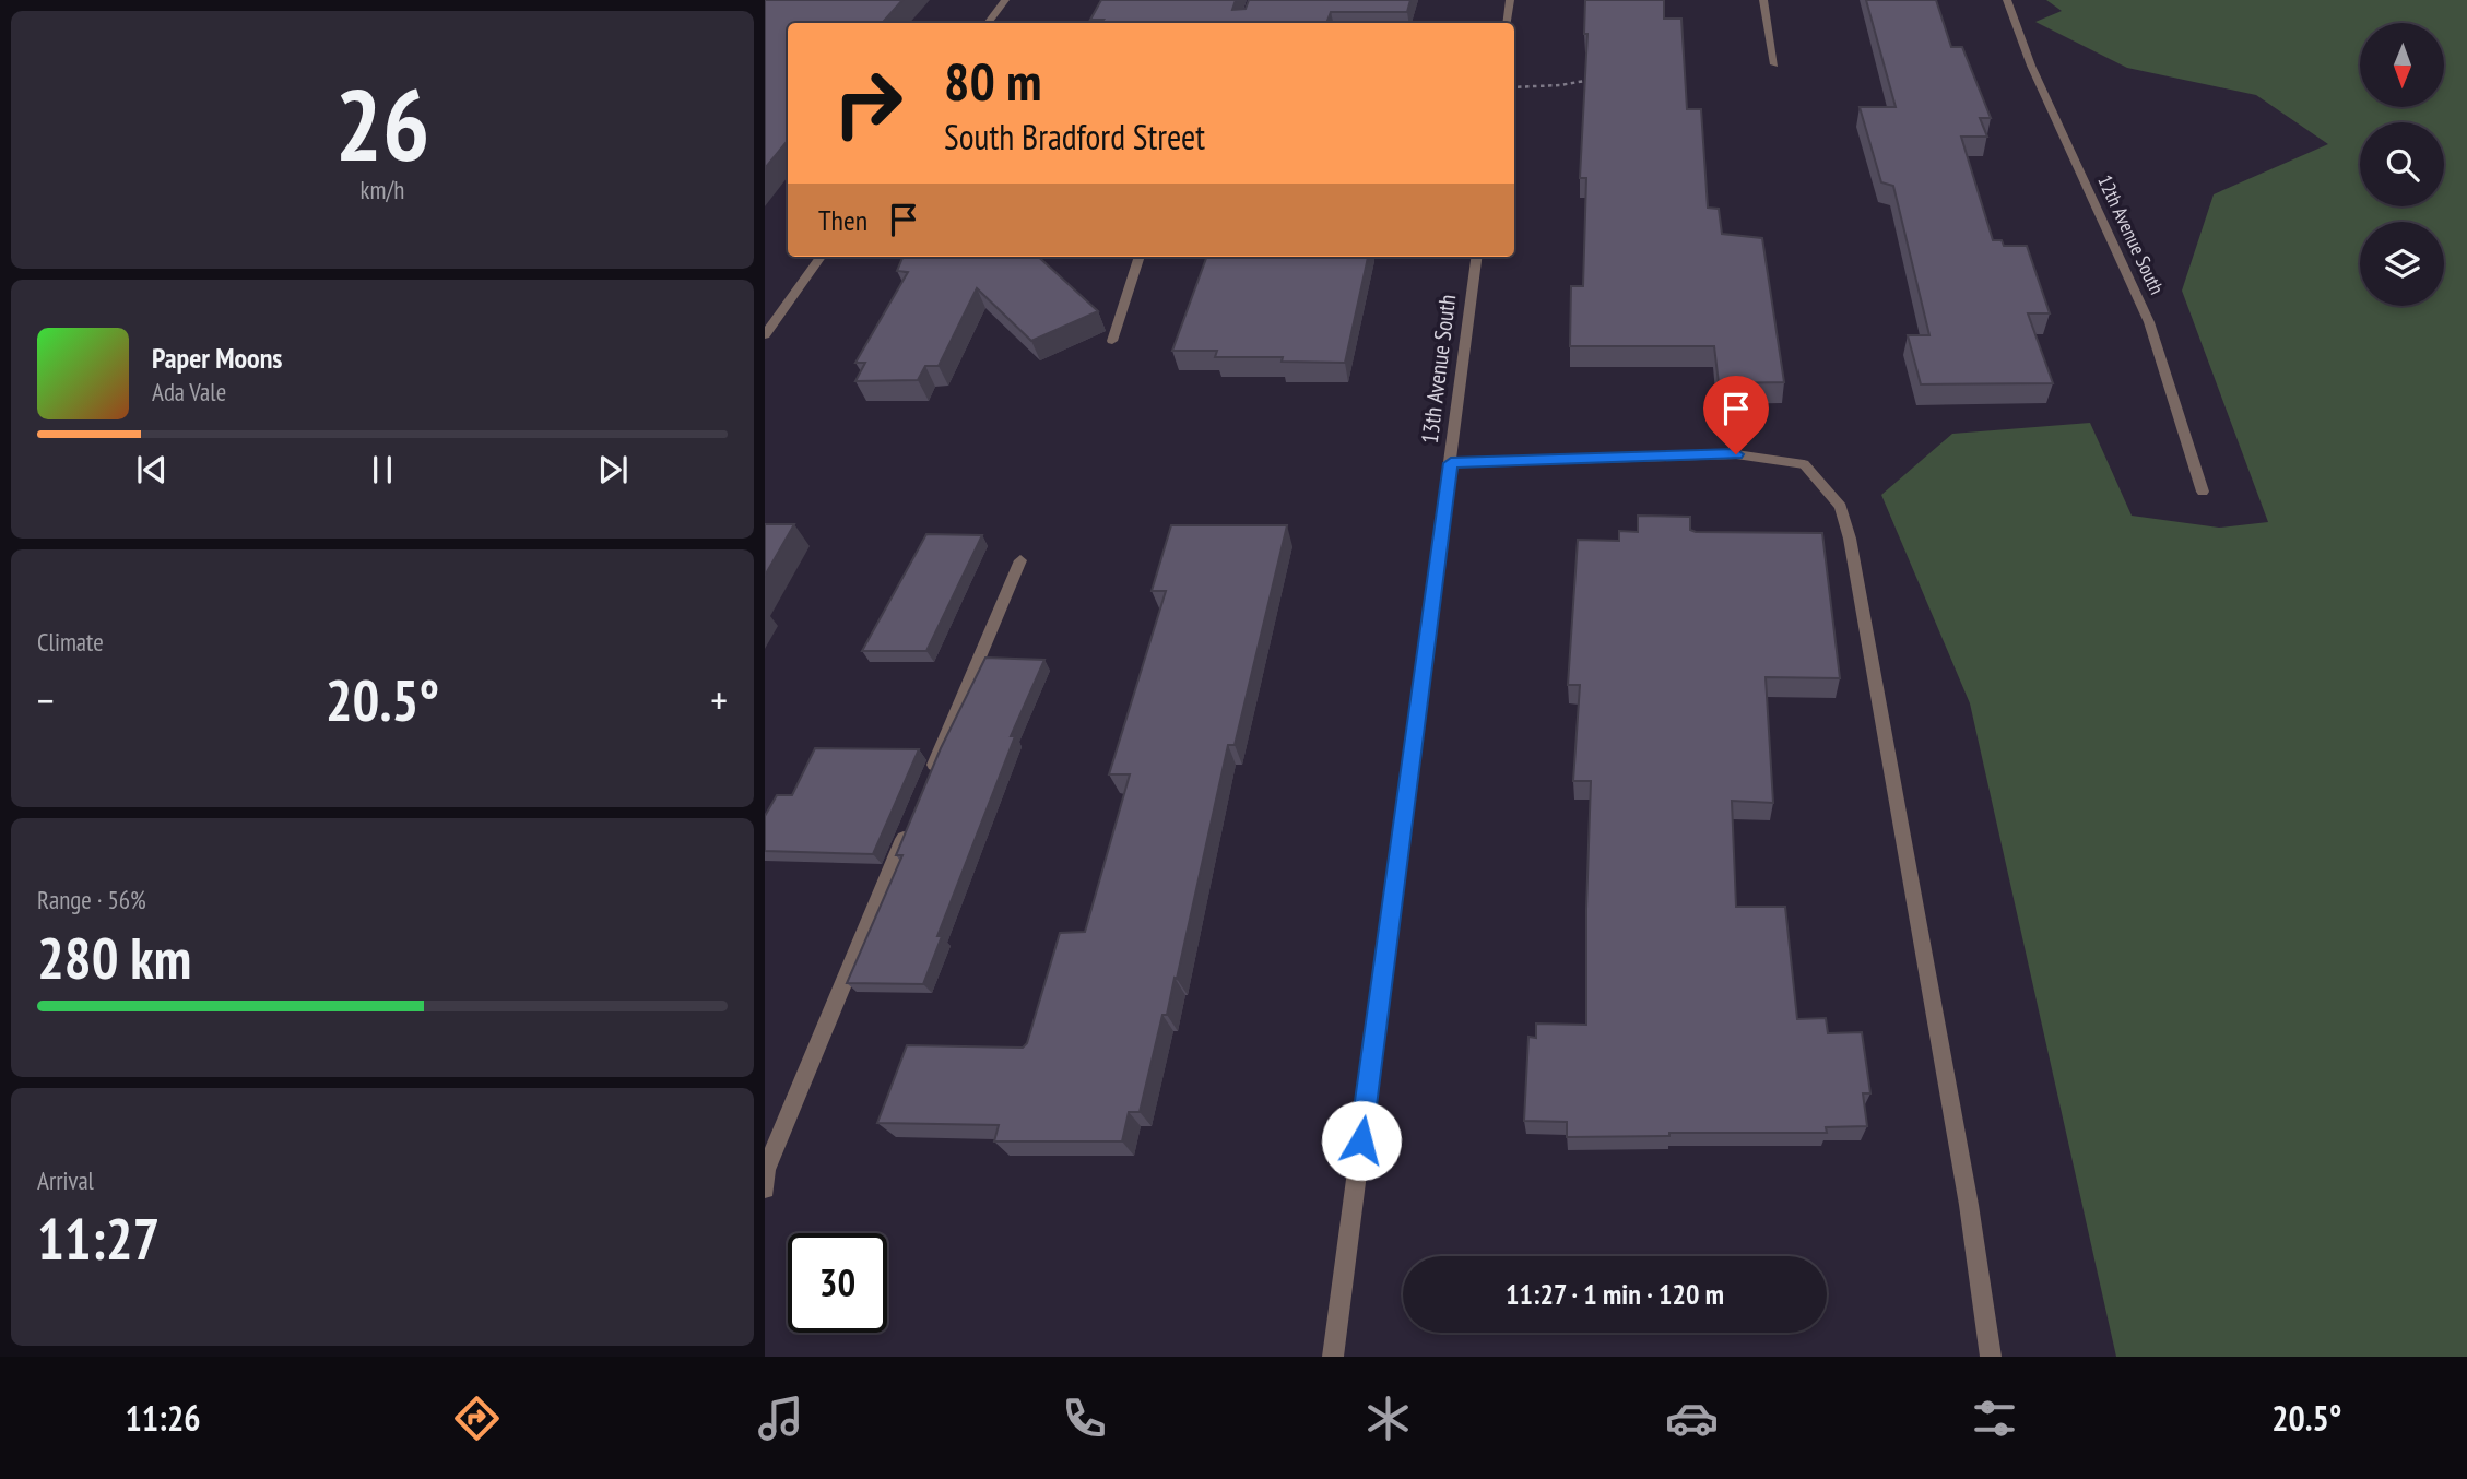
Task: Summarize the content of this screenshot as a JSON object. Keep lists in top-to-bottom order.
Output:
{
  "streets": {
    "street": ["12th Avenue South", "13th Avenue South"]
  },
  "north": "bottom",
  "page": {
    "tile": [
      ["26", "km/h"],
      "Climate",
      ["Range · 56%", "280 km"],
      ["Arrival", "11:27"]
    ],
    "turn": ["80 m", "South Bradford Street"],
    "then": "Then",
    "song": ["Paper Moons", "Ada Vale"],
    "heat": ["−", "20.5°", "+"],
    "limit": "30",
    "trip": "11:27 · 1 min · 120 m",
    "tabs": ["11:26", "20.5°"]
  }
}
